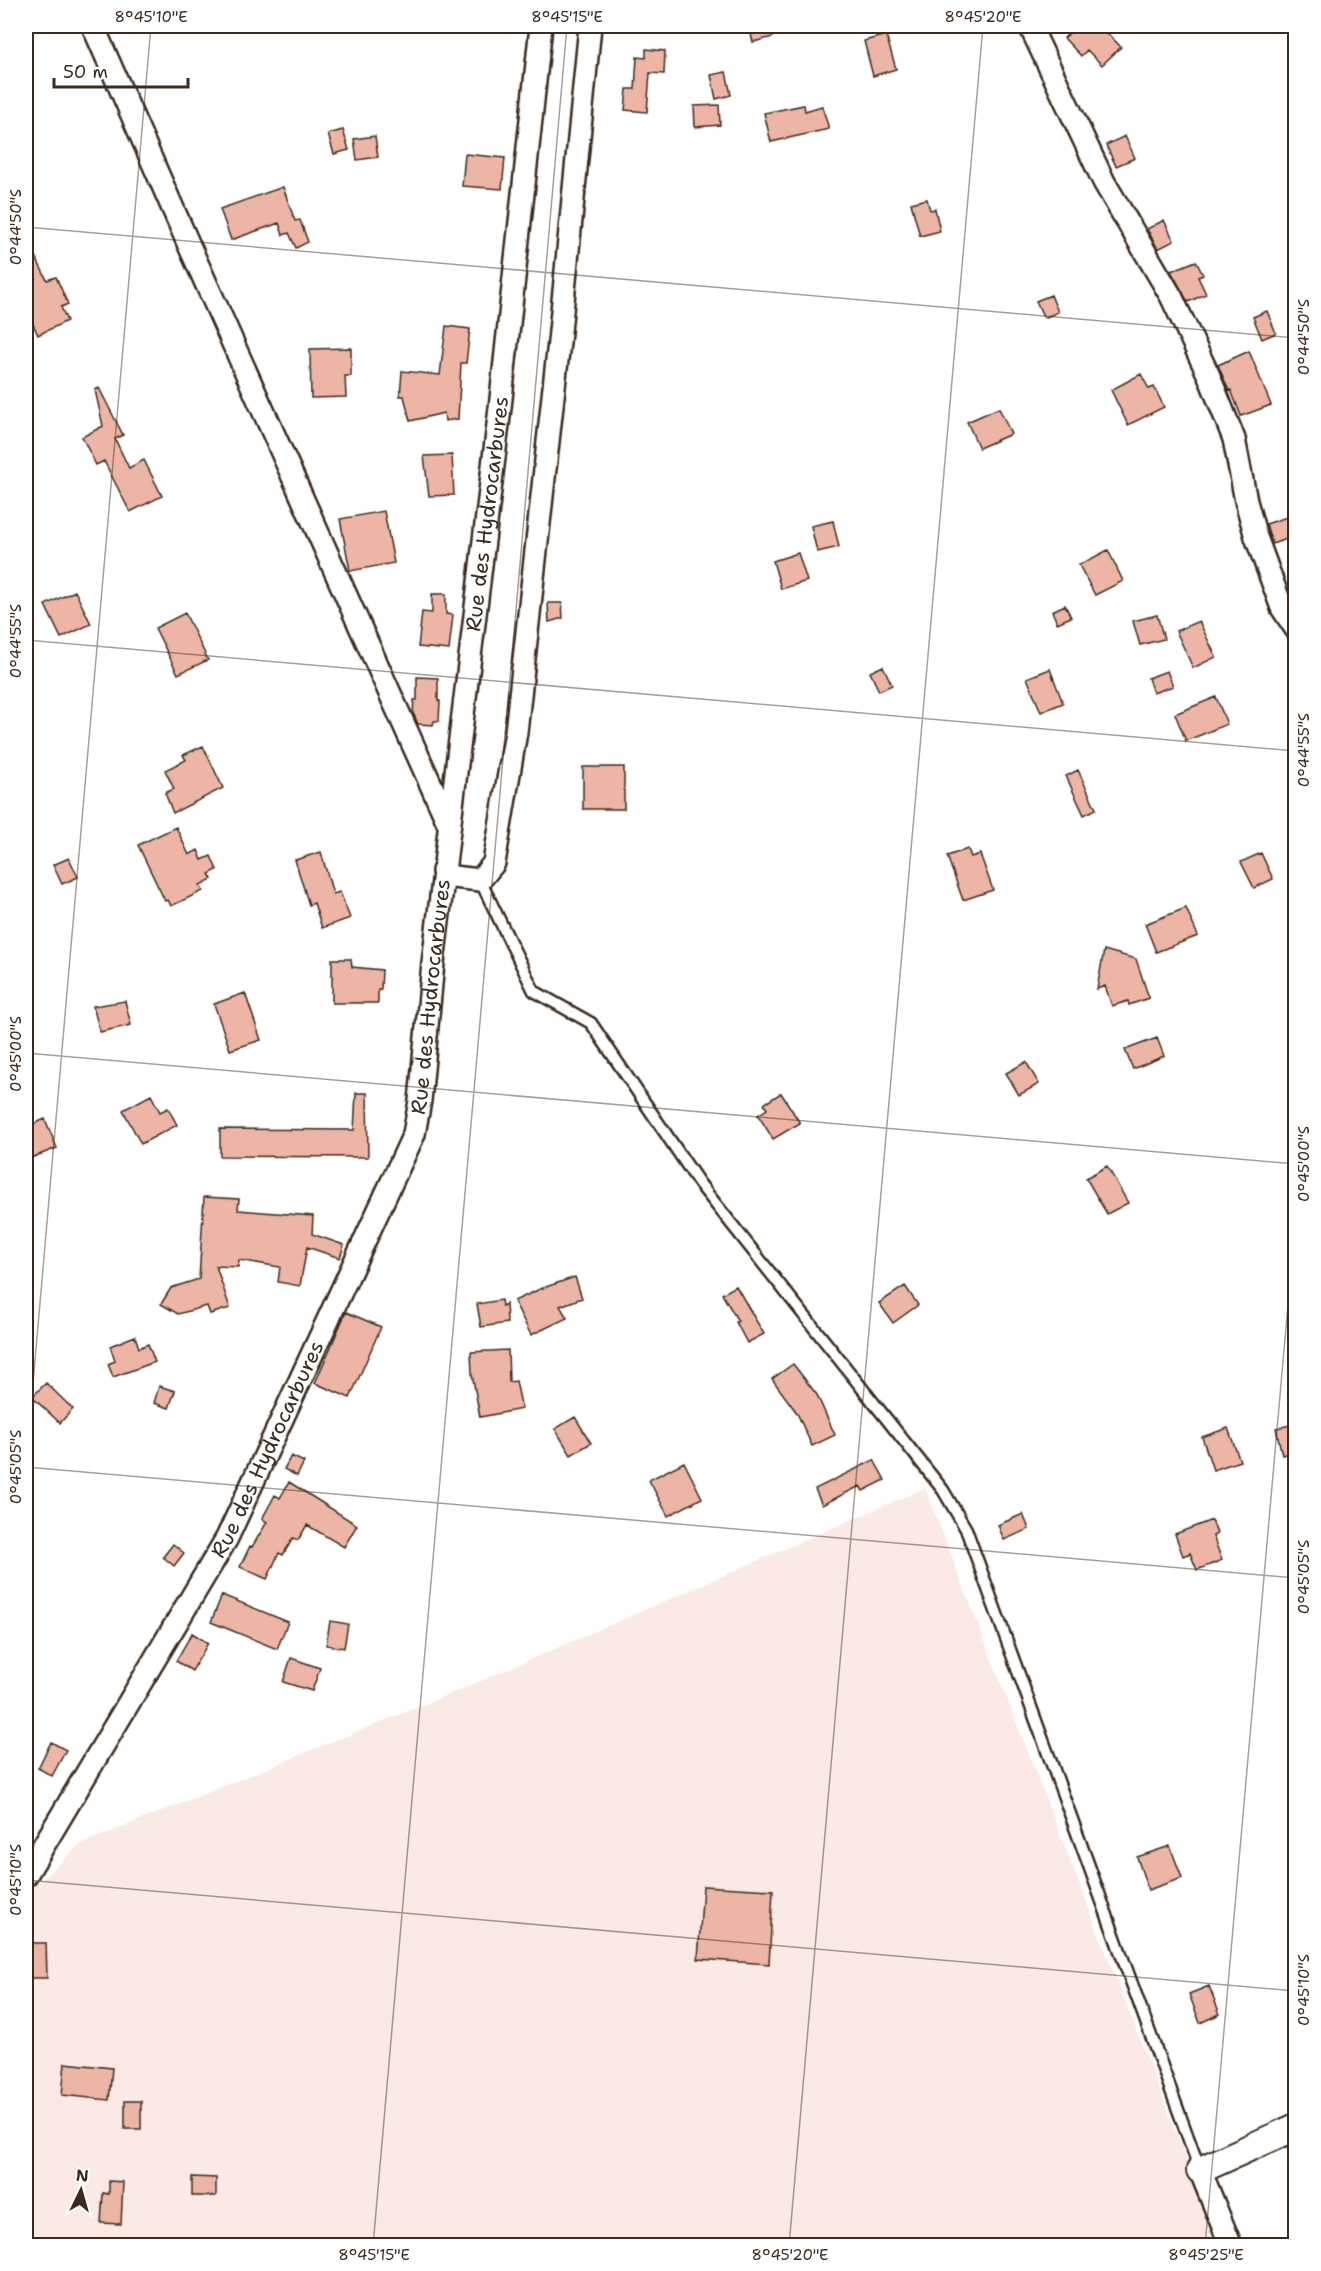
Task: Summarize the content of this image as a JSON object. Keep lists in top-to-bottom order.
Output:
{
  "streets": {
    "street": ["Rue des Hydrocarbures"]
  },
  "scale_bar": "50 m",
  "north": "top",
  "coordinates": [
    "8°45'10\"E",
    "8°45'15\"E",
    "8°45'20\"E",
    "0°44'50\"S",
    "0°44'55\"S",
    "0°45'00\"S",
    "0°45'05\"S",
    "0°45'10\"S",
    "8°45'25\"E"
  ]
}
